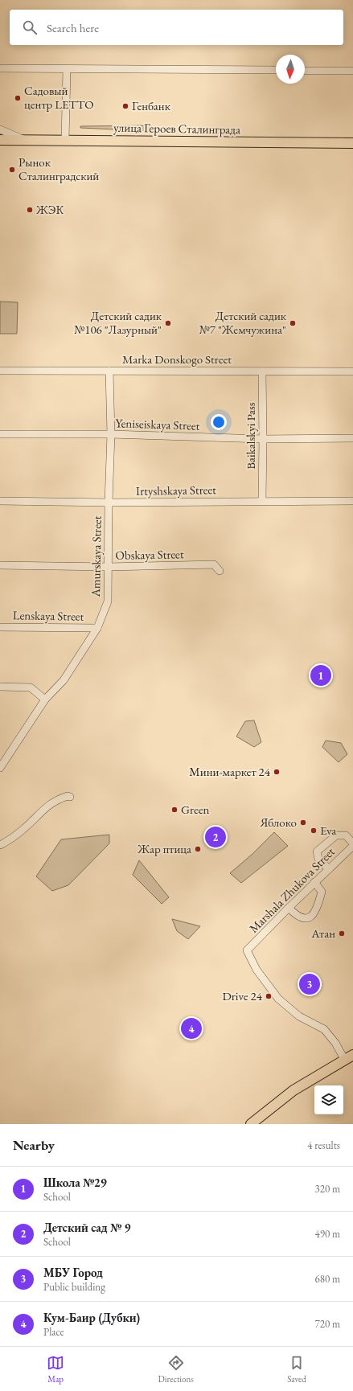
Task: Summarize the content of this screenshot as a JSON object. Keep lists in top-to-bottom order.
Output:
{
  "streets": {
    "main road": ["улица Героев Сталинграда"],
    "street": [
      "Marka Donskogo Street",
      "Yeniseiskaya Street",
      "Baikalskyi Pass",
      "Irtyshskaya Street",
      "Obskaya Street",
      "Amurskaya Street",
      "Lenskaya Street",
      "Marshala Zhukova Street"
    ]
  },
  "crossings": [
    ["Marka Donskogo Street", "Baikalskyi Pass"],
    ["Marka Donskogo Street", "Amurskaya Street"],
    ["Yeniseiskaya Street", "Baikalskyi Pass"],
    ["Yeniseiskaya Street", "Amurskaya Street"],
    ["Baikalskyi Pass", "Irtyshskaya Street"],
    ["Irtyshskaya Street", "Amurskaya Street"],
    ["Obskaya Street", "Amurskaya Street"],
    ["Amurskaya Street", "Lenskaya Street"]
  ],
  "places": [
    "Садовый центр LETTO",
    "Генбанк",
    "Рынок Сталинградский",
    "ЖЭК",
    "Детский садик №106 \"Лазурный\"",
    "Детский садик №7 \"Жемчужина\"",
    "Мини-маркет 24",
    "Green",
    "Яблоко",
    "Eva",
    "Жар птица",
    "Атан",
    "Drive 24"
  ],
  "north": "bottom",
  "page": {
    "search": "Search here",
    "pins": [
      "1",
      "2",
      "3",
      "4"
    ],
    "heading": ["Nearby", "4 results"],
    "list": [
      {
        "mark": "1",
        "name": "Школа №29",
        "note": "School",
        "value": "320 m"
      },
      {
        "mark": "2",
        "name": "Детский сад № 9",
        "note": "School",
        "value": "490 m"
      },
      {
        "mark": "3",
        "name": "МБУ Город",
        "note": "Public building",
        "value": "680 m"
      },
      {
        "mark": "4",
        "name": "Кум-Баир (Дубки)",
        "note": "Place",
        "value": "720 m"
      }
    ],
    "nav": ["Map", "Directions", "Saved"]
  }
}
